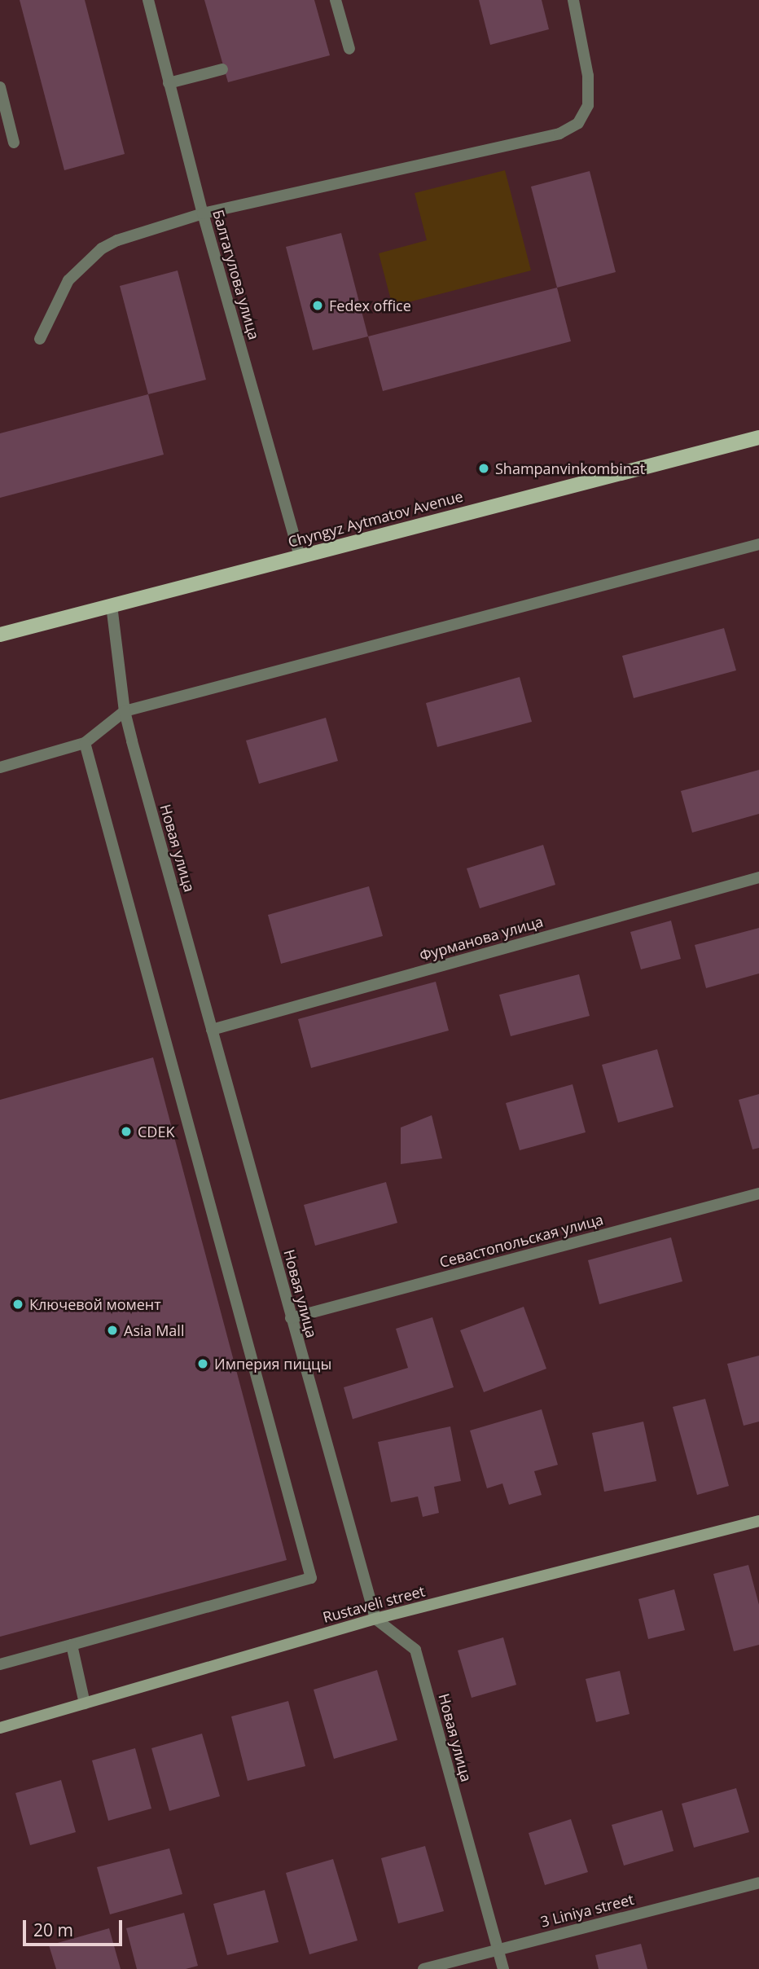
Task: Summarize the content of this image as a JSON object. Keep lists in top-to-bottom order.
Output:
{
  "streets": {
    "main road": ["Chyngyz Aytmatov Avenue"],
    "street": [
      "Балтагулова улица",
      "Новая улица",
      "Фурманова улица",
      "Севастопольская улица",
      "Rustaveli street",
      "3 Liniya street"
    ]
  },
  "crossings": [
    ["Балтагулова улица", "Chyngyz Aytmatov Avenue"],
    ["Chyngyz Aytmatov Avenue", "Новая улица"],
    ["Новая улица", "Фурманова улица"],
    ["Новая улица", "Севастопольская улица"],
    ["Новая улица", "Rustaveli street"],
    ["Новая улица", "3 Liniya street"]
  ],
  "places": [
    "Fedex office",
    "Shampanvinkombinat",
    "CDEK",
    "Ключевой момент",
    "Asia Mall",
    "Империя пиццы"
  ],
  "scale_bar": "20 m"
}
